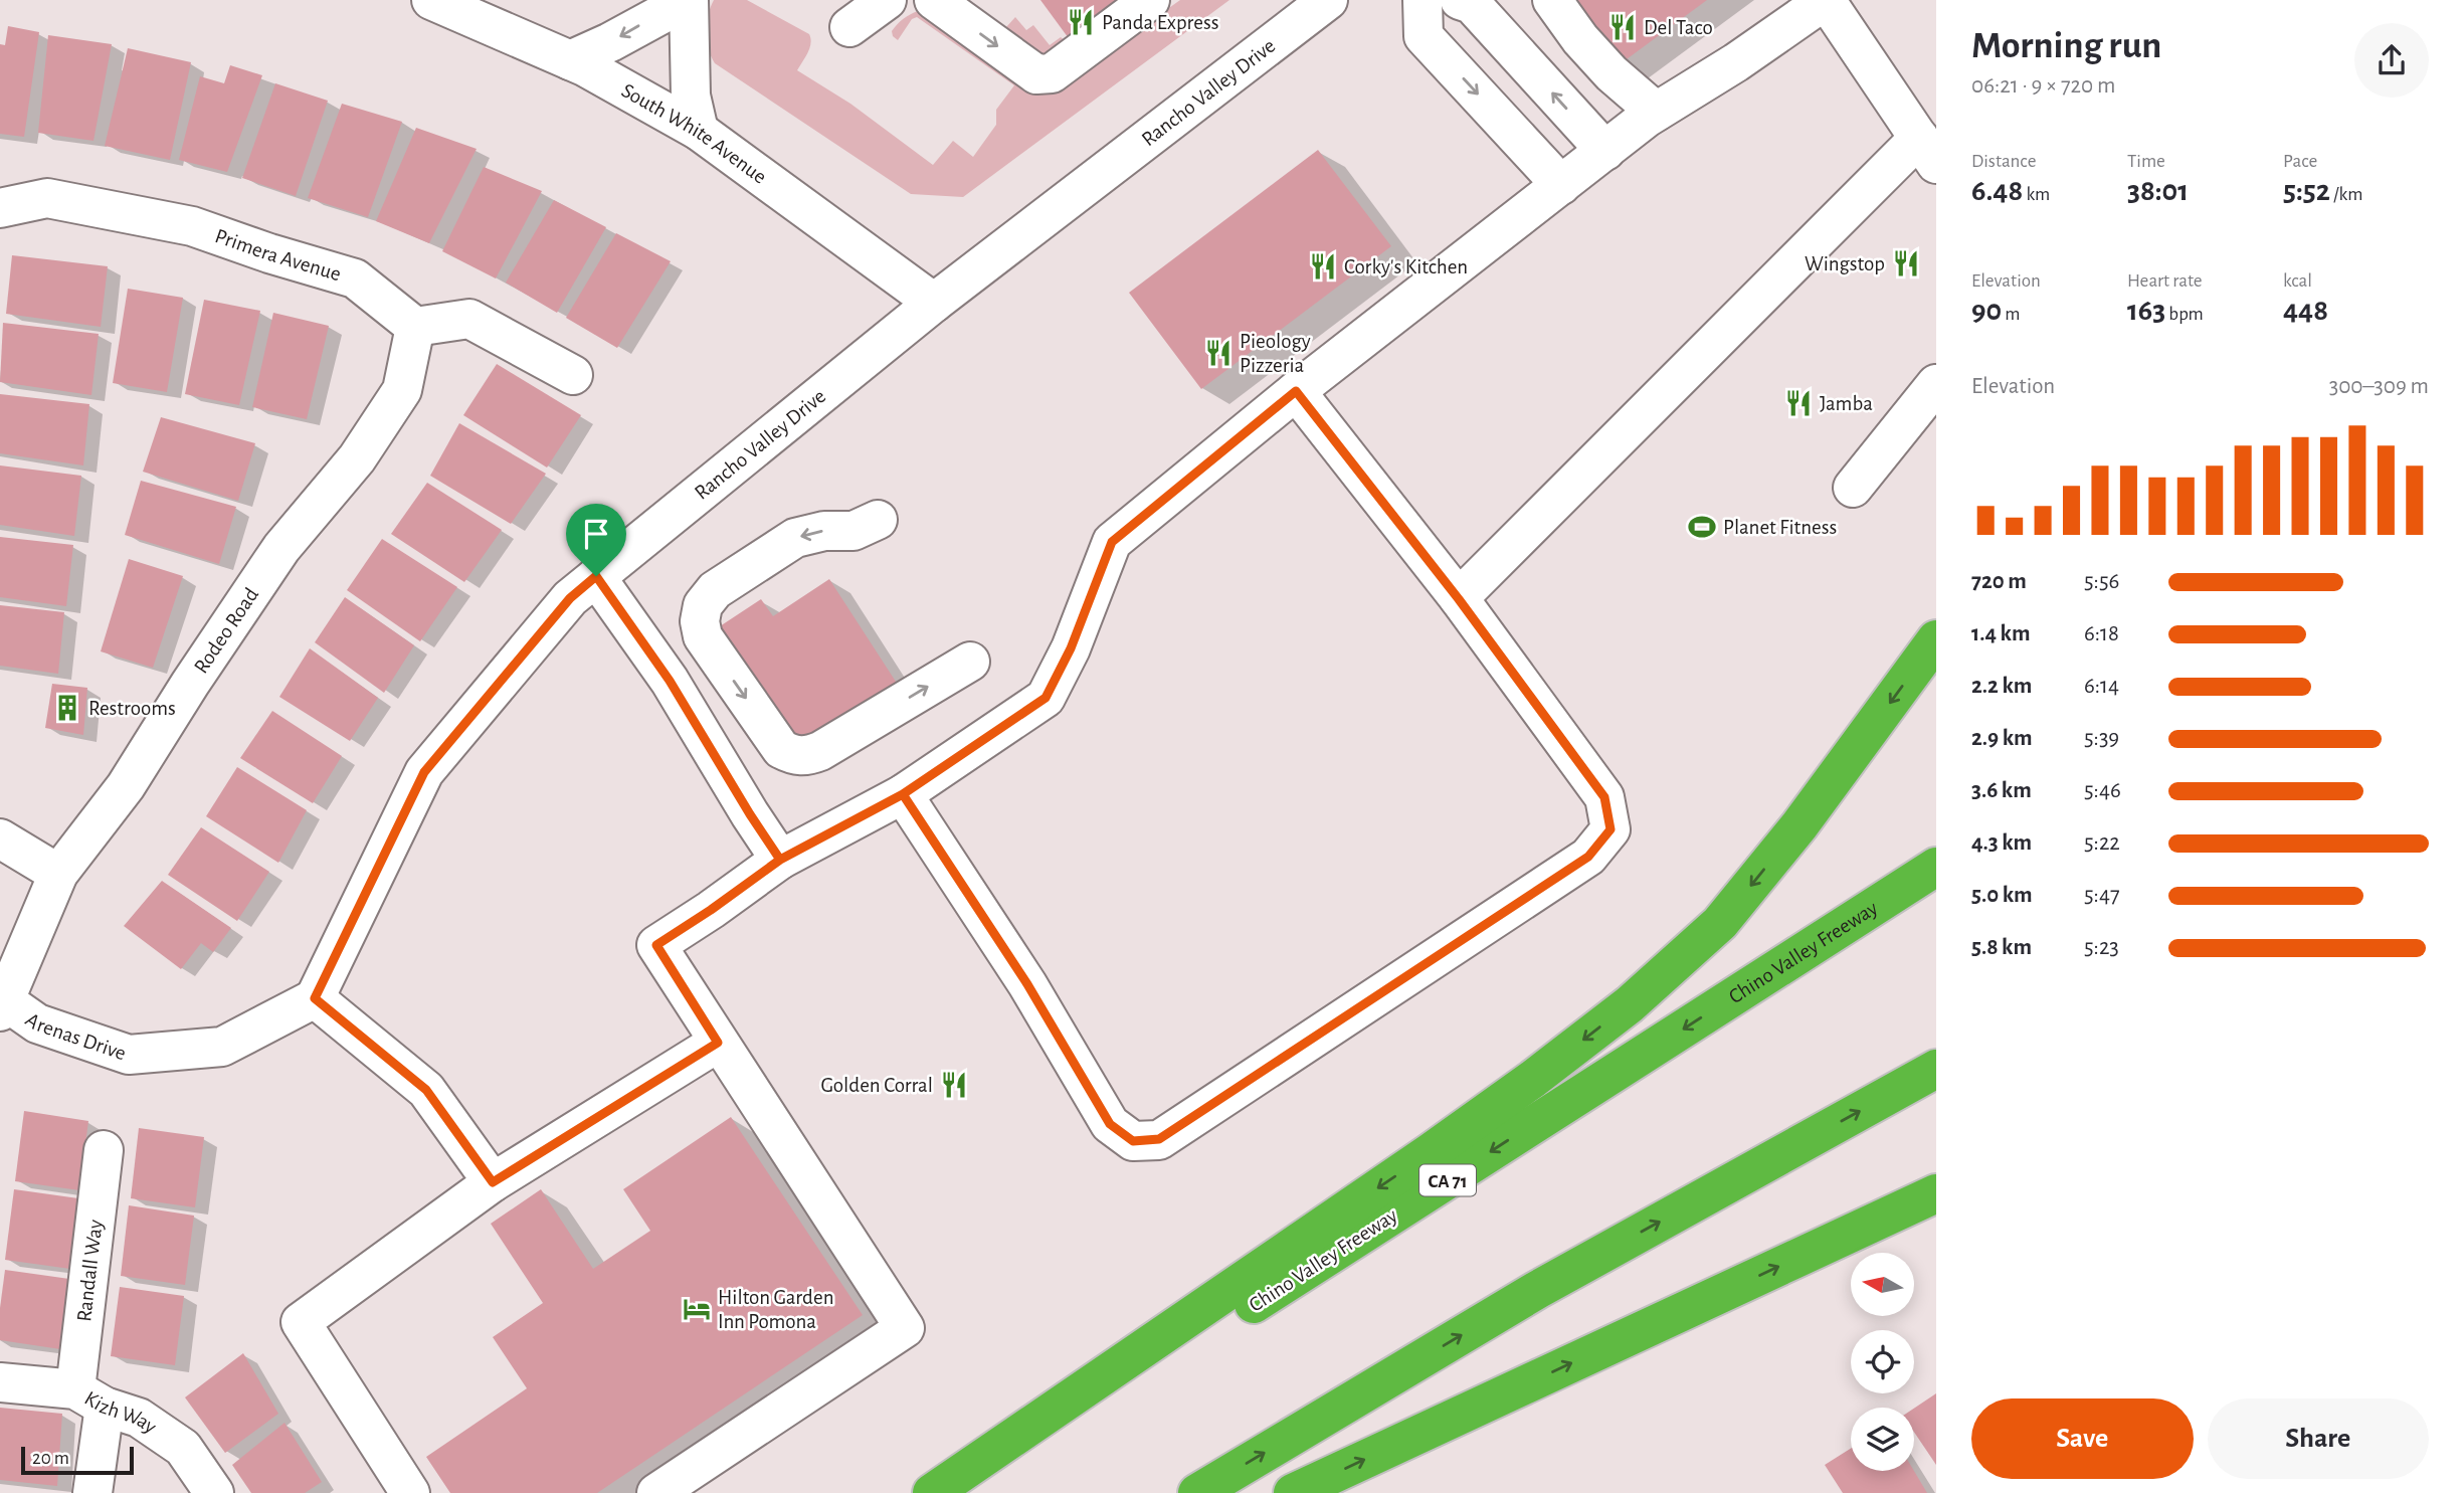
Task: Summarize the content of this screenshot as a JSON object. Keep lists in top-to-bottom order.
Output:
{
  "streets": {
    "highway": ["Chino Valley Freeway", "CA 71"],
    "street": [
      "Rancho Valley Drive",
      "South White Avenue",
      "Primera Avenue",
      "Rodeo Road",
      "Arenas Drive",
      "Randall Way",
      "Kizh Way"
    ]
  },
  "crossings": [
    ["Rancho Valley Drive", "South White Avenue"],
    ["Rancho Valley Drive", "Arenas Drive"],
    ["Primera Avenue", "Rodeo Road"],
    ["Rodeo Road", "Arenas Drive"],
    ["Randall Way", "Kizh Way"]
  ],
  "places": {
    "restaurant": [
      "Panda Express",
      "Del Taco",
      "Wingstop",
      "Corky's Kitchen",
      "Pieology Pizzeria",
      "Jamba",
      "Golden Corral"
    ],
    "sports": ["Planet Fitness"],
    "building": ["Restrooms"],
    "hotel": ["Hilton Garden Inn Pomona"]
  },
  "scale_bar": "20 m",
  "north": "left",
  "page": {
    "heading": ["Morning run", "06:21 · 9 × 720 m"],
    "stats": [
      ["Distance", "6.48 km"],
      ["Time", "38:01"],
      ["Pace", "5:52 /km"],
      ["Elevation", "90 m"],
      ["Heart rate", "163 bpm"],
      ["kcal", "448"]
    ],
    "chart": ["Elevation", "300–309 m"],
    "list": [
      {
        "name": "720 m",
        "note": "5:56"
      },
      {
        "name": "1.4 km",
        "note": "6:18"
      },
      {
        "name": "2.2 km",
        "note": "6:14"
      },
      {
        "name": "2.9 km",
        "note": "5:39"
      },
      {
        "name": "3.6 km",
        "note": "5:46"
      },
      {
        "name": "4.3 km",
        "note": "5:22"
      },
      {
        "name": "5.0 km",
        "note": "5:47"
      },
      {
        "name": "5.8 km",
        "note": "5:23"
      }
    ],
    "buttons": ["Save", "Share"],
    "scale": "20 m"
  }
}
